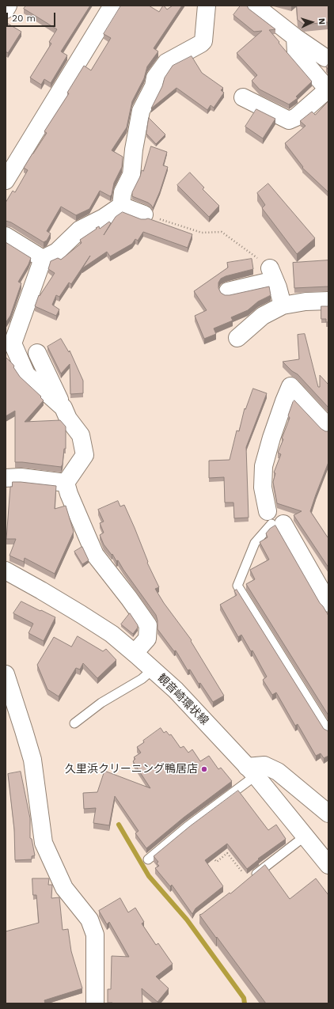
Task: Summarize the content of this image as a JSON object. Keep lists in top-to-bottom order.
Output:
{
  "streets": {
    "street": ["観音崎環状線"]
  },
  "places": ["久里浜クリーニング鴨居店"],
  "scale_bar": "20 m",
  "north": "right"
}
